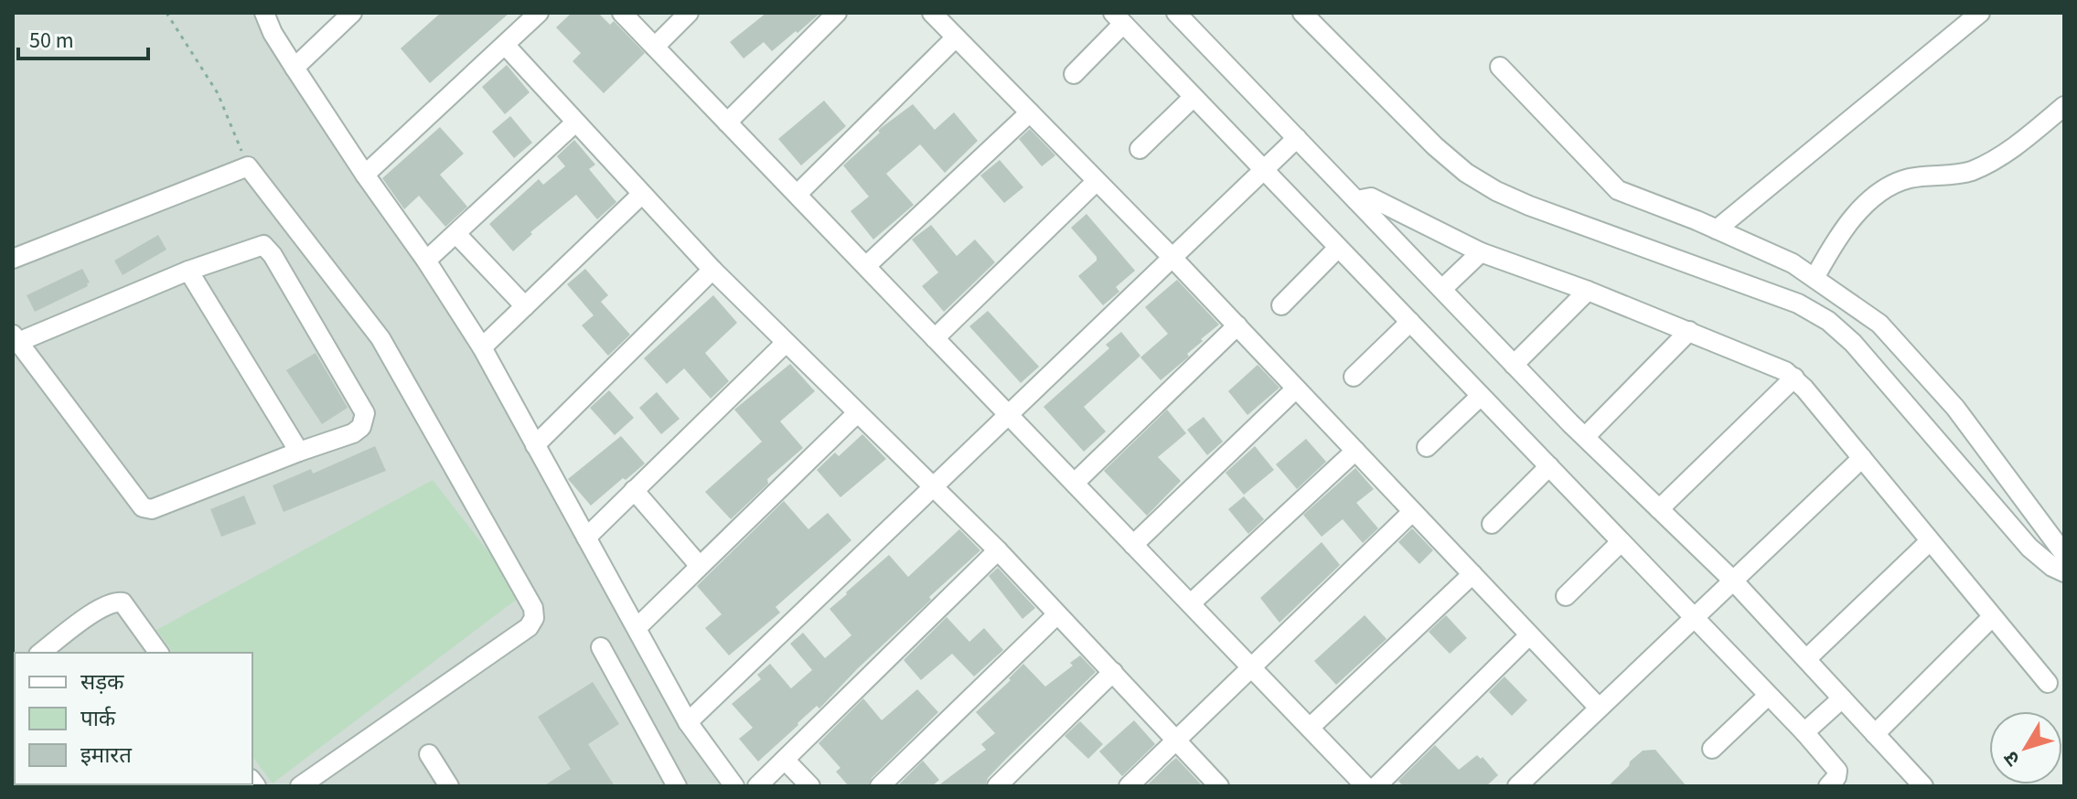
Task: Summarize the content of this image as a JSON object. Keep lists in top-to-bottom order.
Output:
{
  "legend": ["सड़क", "पार्क", "इमारत"],
  "scale_bar": "50 m",
  "north": "bottom left"
}
